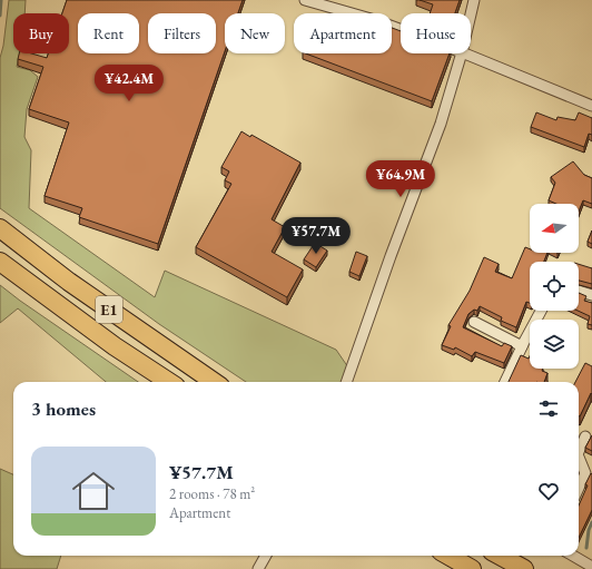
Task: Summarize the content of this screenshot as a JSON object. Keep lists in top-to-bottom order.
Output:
{
  "streets": {
    "highway": ["E1"]
  },
  "north": "left",
  "page": {
    "chip": [
      "Buy",
      "Rent",
      "Filters",
      "New",
      "Apartment",
      "House"
    ],
    "price": ["¥42.4M", "¥64.9M", "¥57.7M"],
    "heading": "3 homes",
    "list": [
      {
        "name": "¥57.7M",
        "note": "2 rooms · 78 m² · Apartment"
      }
    ]
  }
}
